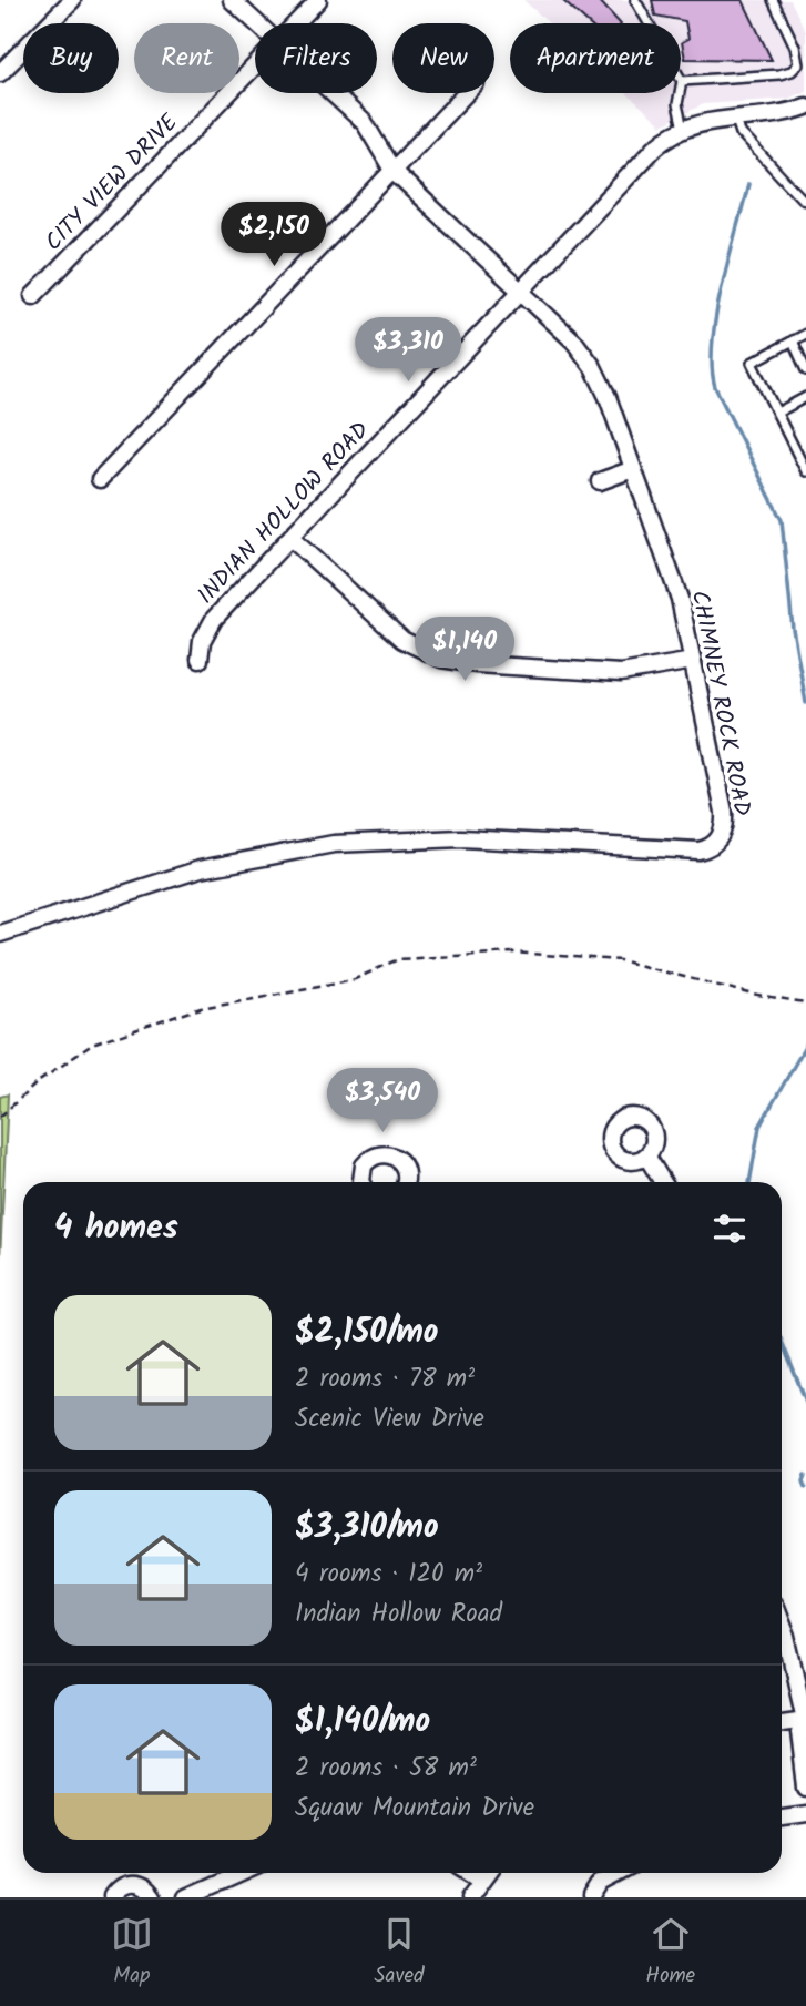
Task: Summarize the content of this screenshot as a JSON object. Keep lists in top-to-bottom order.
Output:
{
  "streets": {
    "street": ["CITY VIEW DRIVE", "INDIAN HOLLOW ROAD", "CHIMNEY ROCK ROAD"]
  },
  "crossings": [
    ["INDIAN HOLLOW ROAD", "CHIMNEY ROCK ROAD"]
  ],
  "page": {
    "chip": [
      "Buy",
      "Rent",
      "Filters",
      "New",
      "Apartment"
    ],
    "price": [
      "$2,150",
      "$3,310",
      "$1,140",
      "$3,540"
    ],
    "heading": "4 homes",
    "list": [
      {
        "name": "$2,150/mo",
        "note": "2 rooms · 78 m² · Scenic View Drive"
      },
      {
        "name": "$3,310/mo",
        "note": "4 rooms · 120 m² · Indian Hollow Road"
      },
      {
        "name": "$1,140/mo",
        "note": "2 rooms · 58 m² · Squaw Mountain Drive"
      }
    ],
    "tabs": ["Map", "Saved", "Home"]
  }
}
